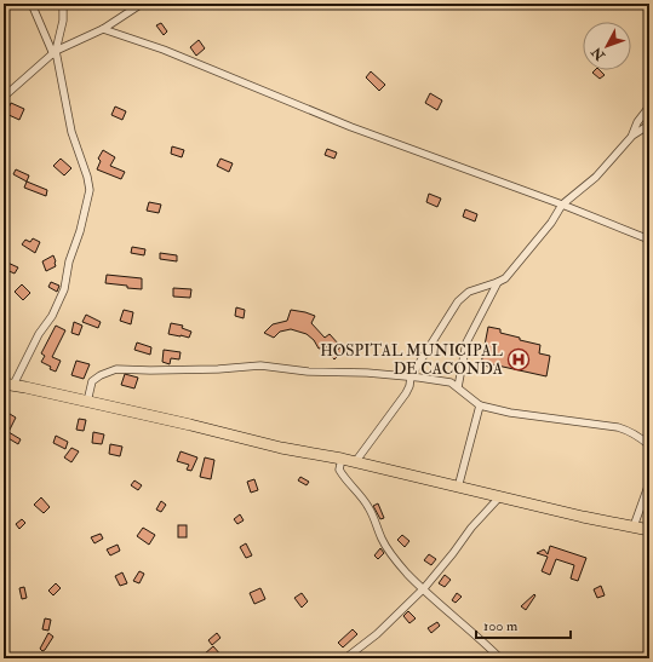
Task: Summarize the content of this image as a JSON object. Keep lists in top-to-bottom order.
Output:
{
  "places": {
    "hospital": ["HOSPITAL MUNICIPAL DE CACONDA"]
  },
  "scale_bar": "100 m",
  "north": "bottom left"
}
